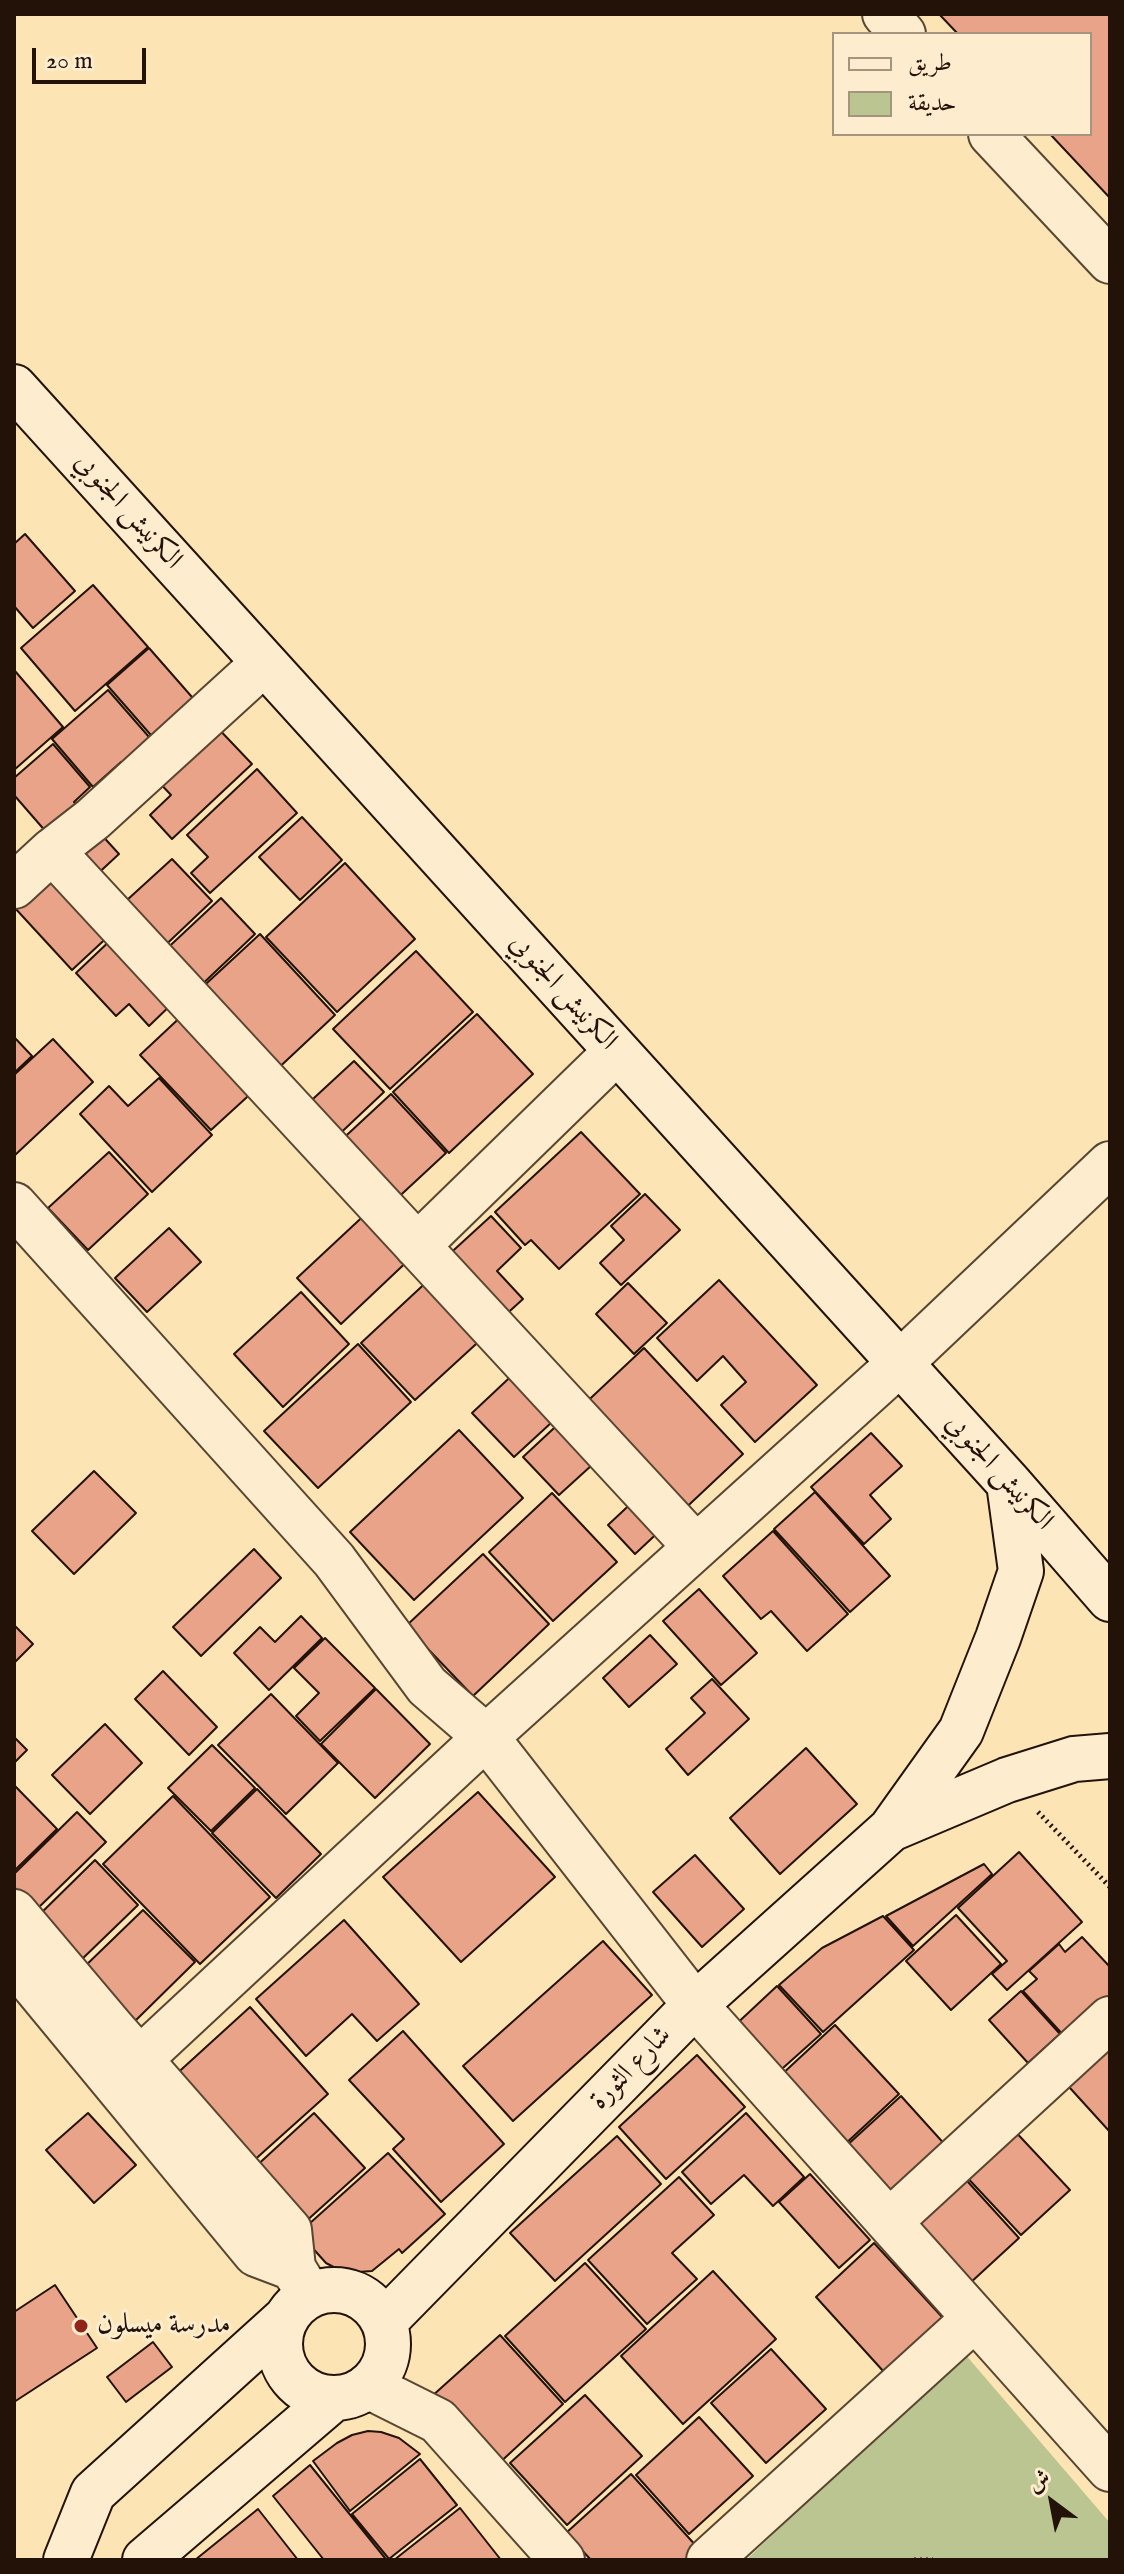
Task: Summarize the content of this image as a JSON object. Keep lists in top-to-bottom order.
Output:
{
  "streets": {
    "street": ["الكرنيش الجنوبي", "شارع الثورة"]
  },
  "crossings": [
    ["الكرنيش الجنوبي", "شارع الثورة"]
  ],
  "places": ["مدرسة ميسلون"],
  "legend": ["طريق", "حديقة"],
  "scale_bar": "20 m",
  "north": "top left"
}
